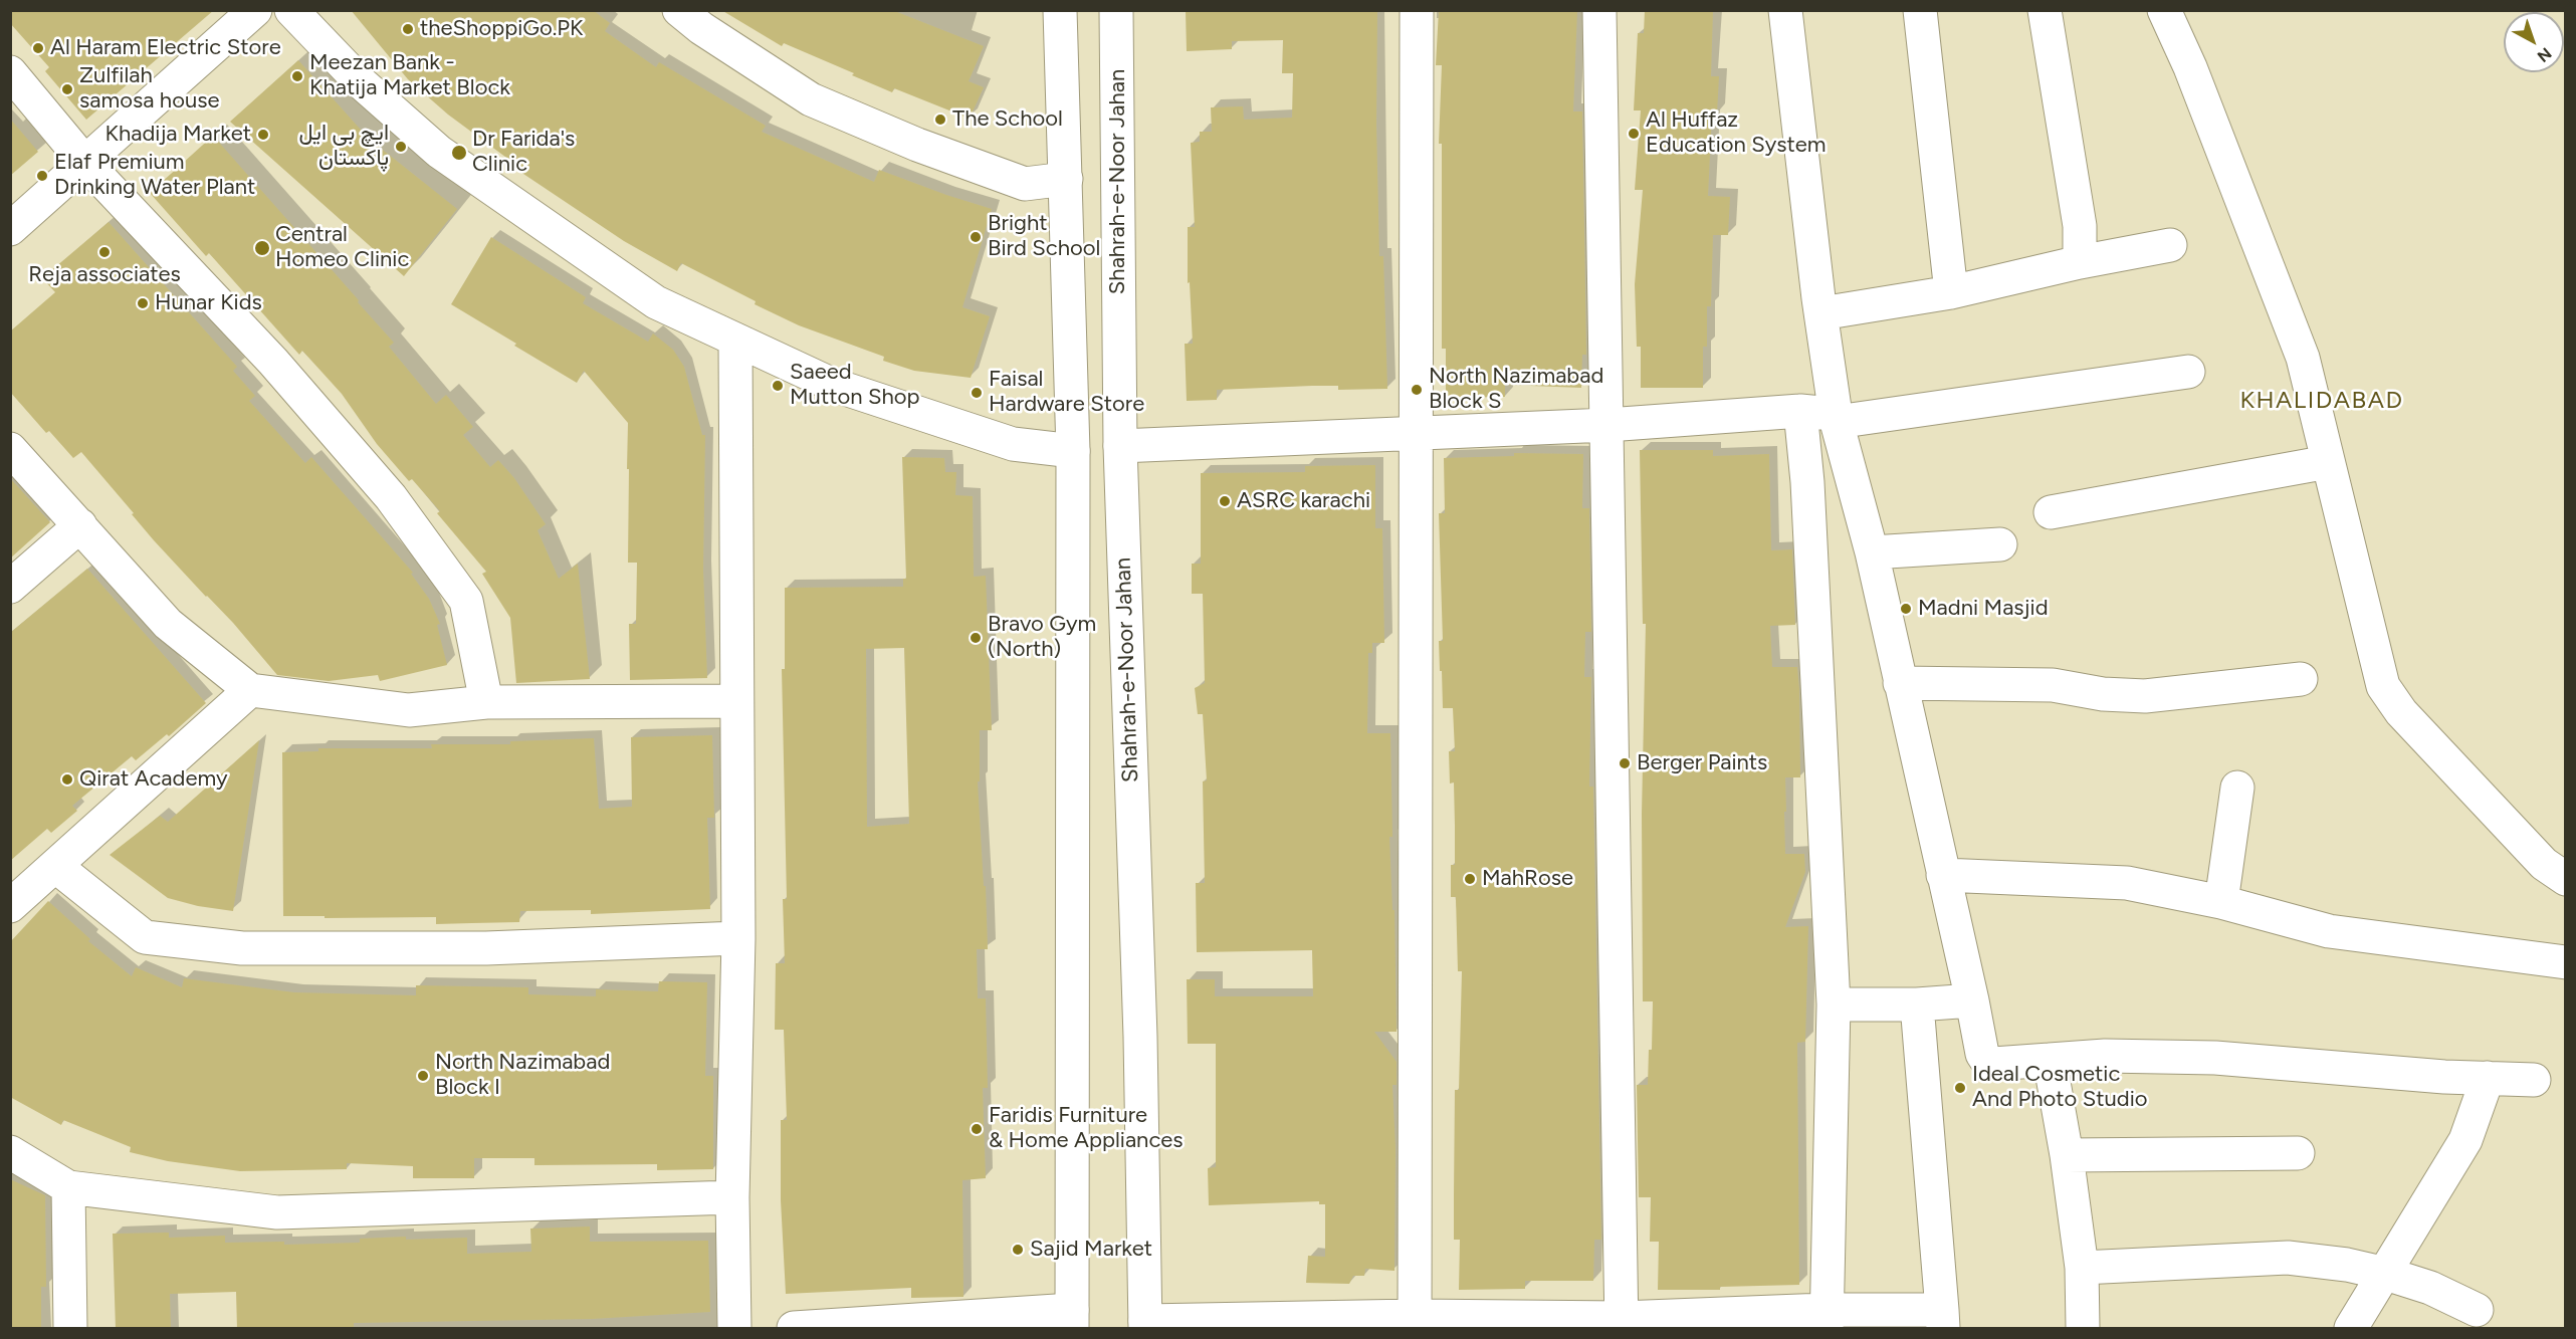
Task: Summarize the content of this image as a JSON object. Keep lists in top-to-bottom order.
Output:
{
  "streets": {
    "street": ["Shahrah-e-Noor Jahan"]
  },
  "districts": ["KHALIDABAD"],
  "places": [
    "theShoppiGo.PK",
    "Al Haram Electric Store",
    "Meezan Bank - Khatija Market Block",
    "Zulfilah samosa house",
    "The School",
    "Al Huffaz Education System",
    "Khadija Market",
    "ایچ بی ایل پاکستان",
    "Dr Farida's Clinic",
    "Elaf Premium Drinking Water Plant",
    "Bright Bird School",
    "Central Homeo Clinic",
    "Reja associates",
    "Hunar Kids",
    "Saeed Mutton Shop",
    "North Nazimabad Block S",
    "Faisal Hardware Store",
    "ASRC karachi",
    "Madni Masjid",
    "Bravo Gym (North)",
    "Berger Paints",
    "Qirat Academy",
    "MahRose",
    "North Nazimabad Block I",
    "Ideal Cosmetic And Photo Studio",
    "Faridis Furniture & Home Appliances",
    "Sajid Market"
  ],
  "north": "bottom right"
}
